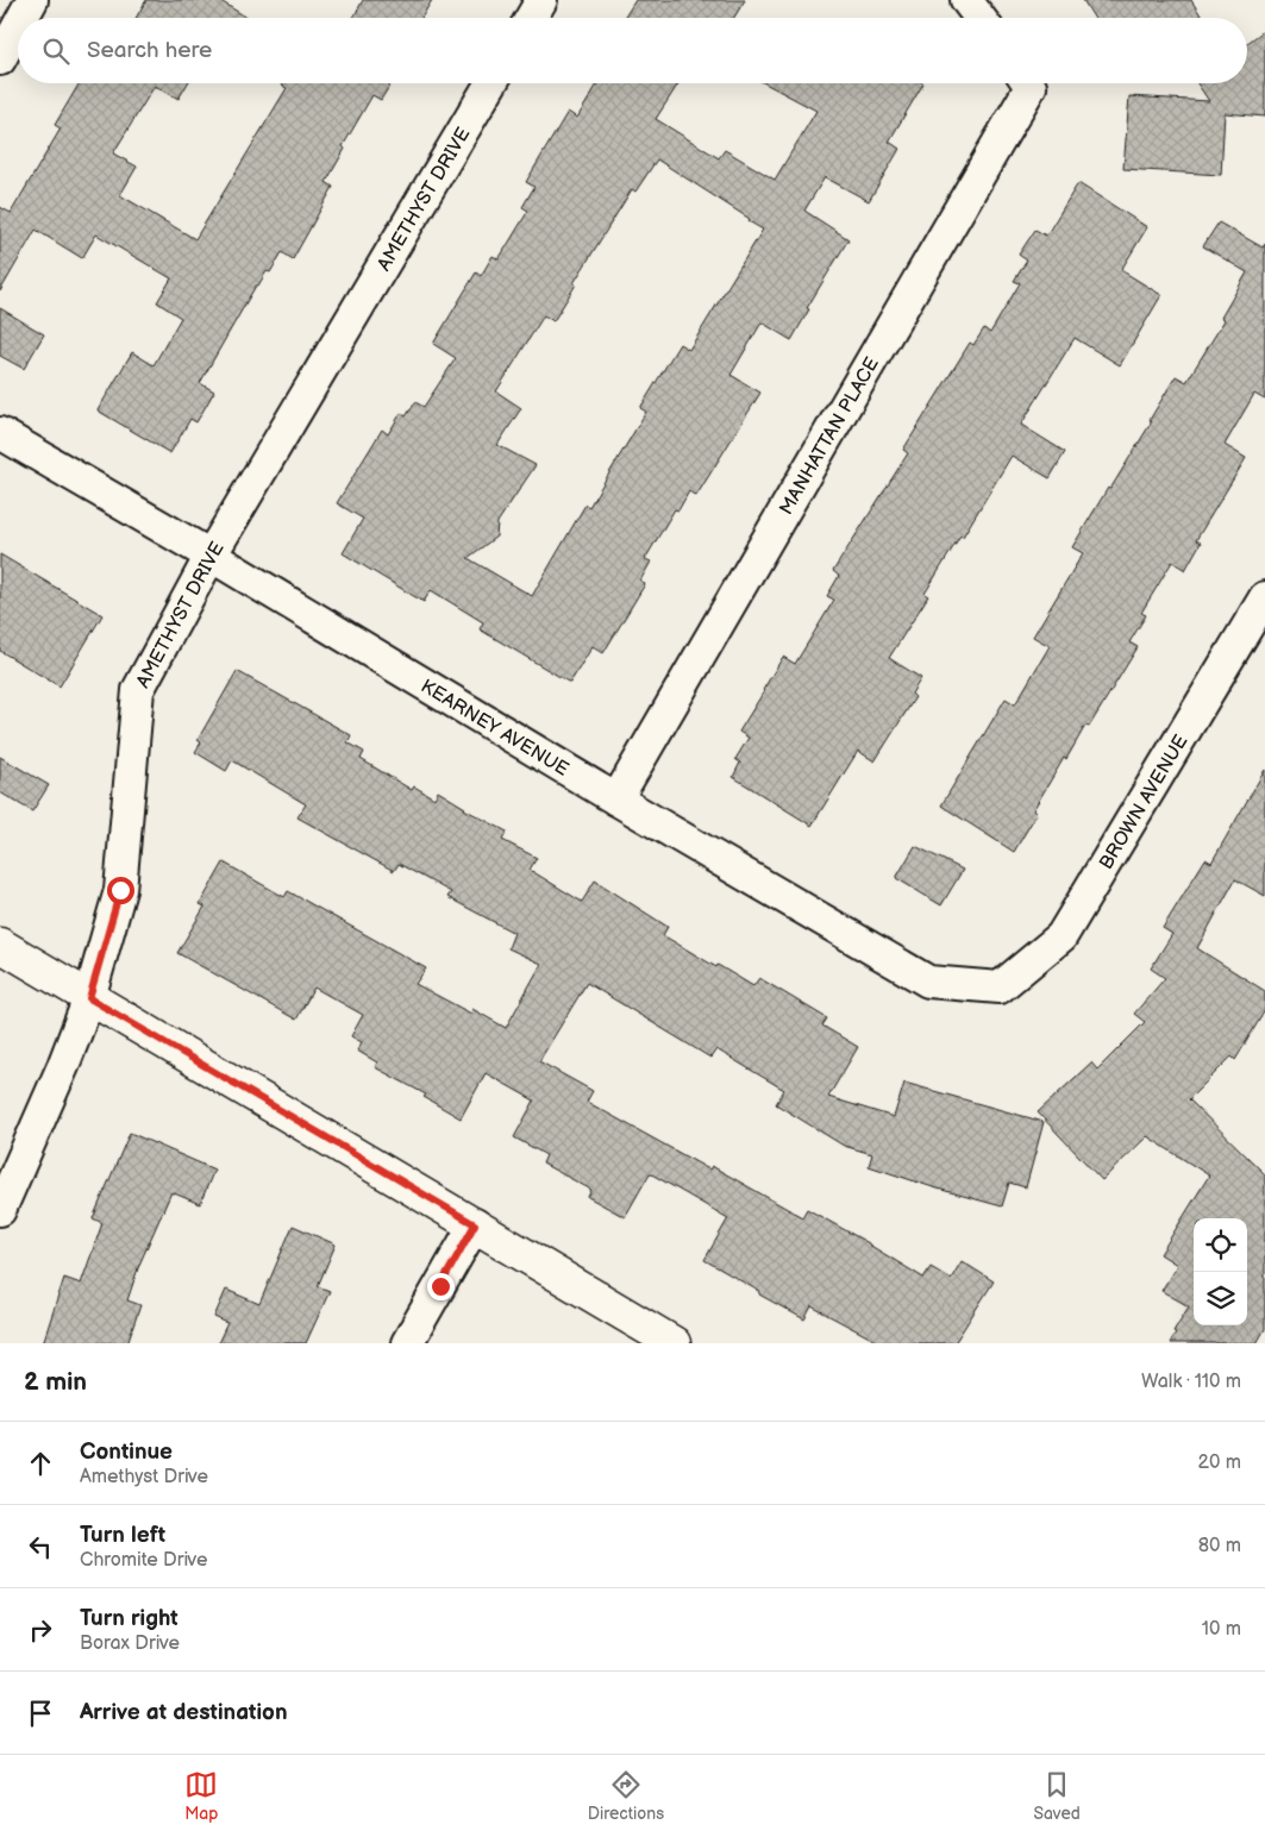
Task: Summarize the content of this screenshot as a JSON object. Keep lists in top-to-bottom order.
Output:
{
  "streets": {
    "street": [
      "AMETHYST DRIVE",
      "MANHATTAN PLACE",
      "KEARNEY AVENUE",
      "BROWN AVENUE"
    ]
  },
  "crossings": [
    ["AMETHYST DRIVE", "KEARNEY AVENUE"],
    ["MANHATTAN PLACE", "KEARNEY AVENUE"],
    ["KEARNEY AVENUE", "BROWN AVENUE"]
  ],
  "page": {
    "search": "Search here",
    "heading": ["2 min", "Walk · 110 m"],
    "list": [
      ["Continue", "Amethyst Drive", "20 m"],
      ["Turn left", "Chromite Drive", "80 m"],
      ["Turn right", "Borax Drive", "10 m"],
      "Arrive at destination"
    ],
    "nav": ["Map", "Directions", "Saved"]
  }
}
